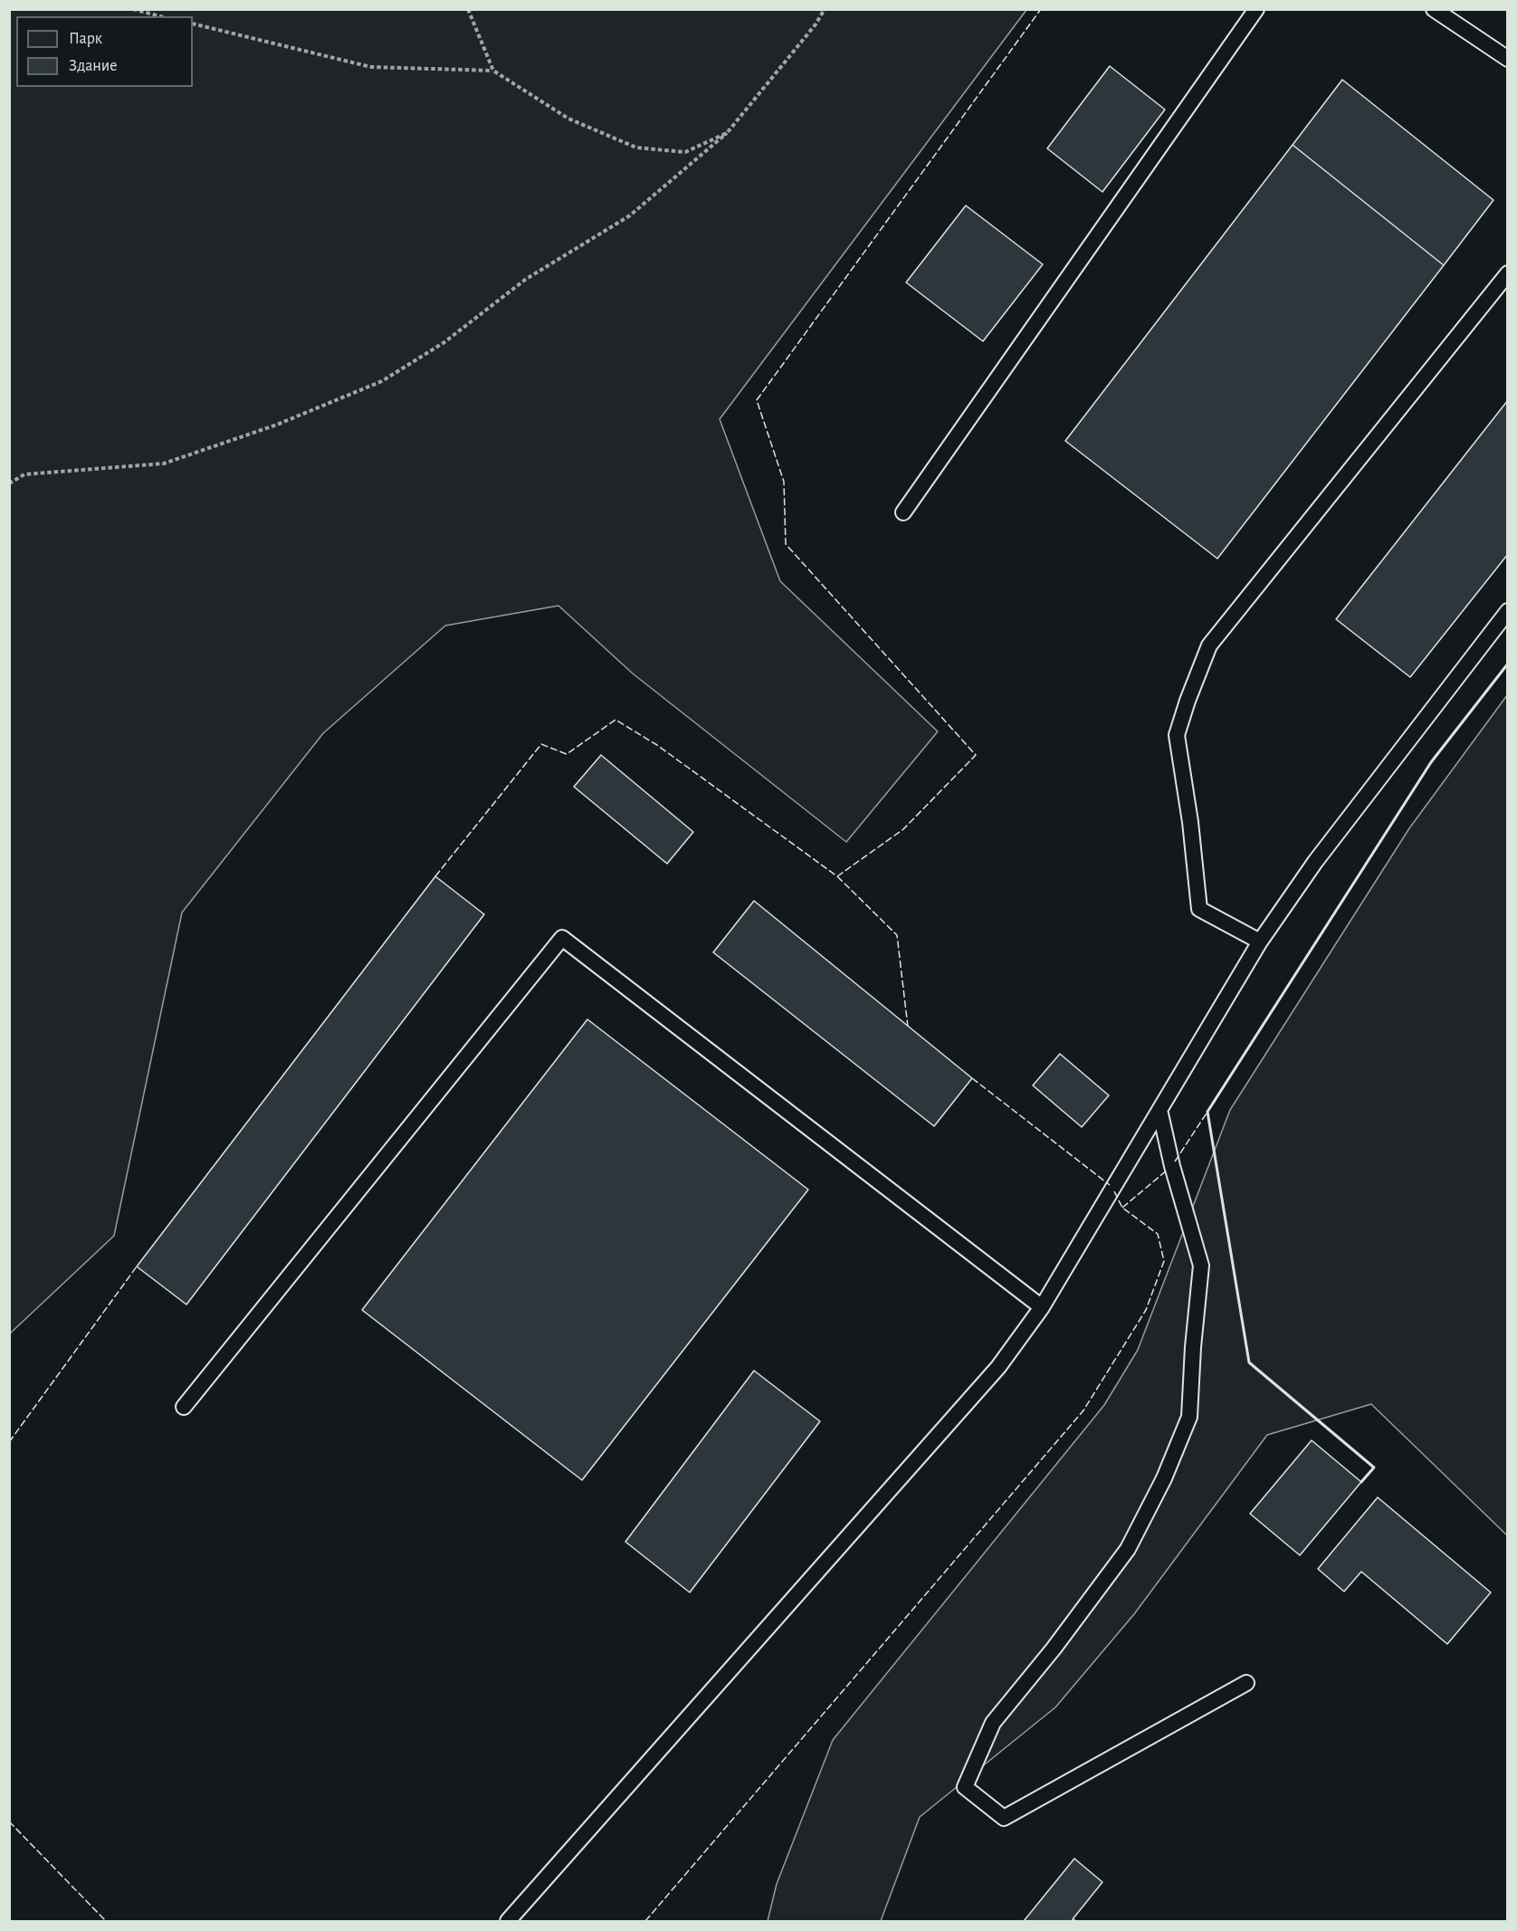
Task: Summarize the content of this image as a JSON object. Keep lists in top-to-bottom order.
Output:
{
  "legend": ["Парк", "Здание"]
}
